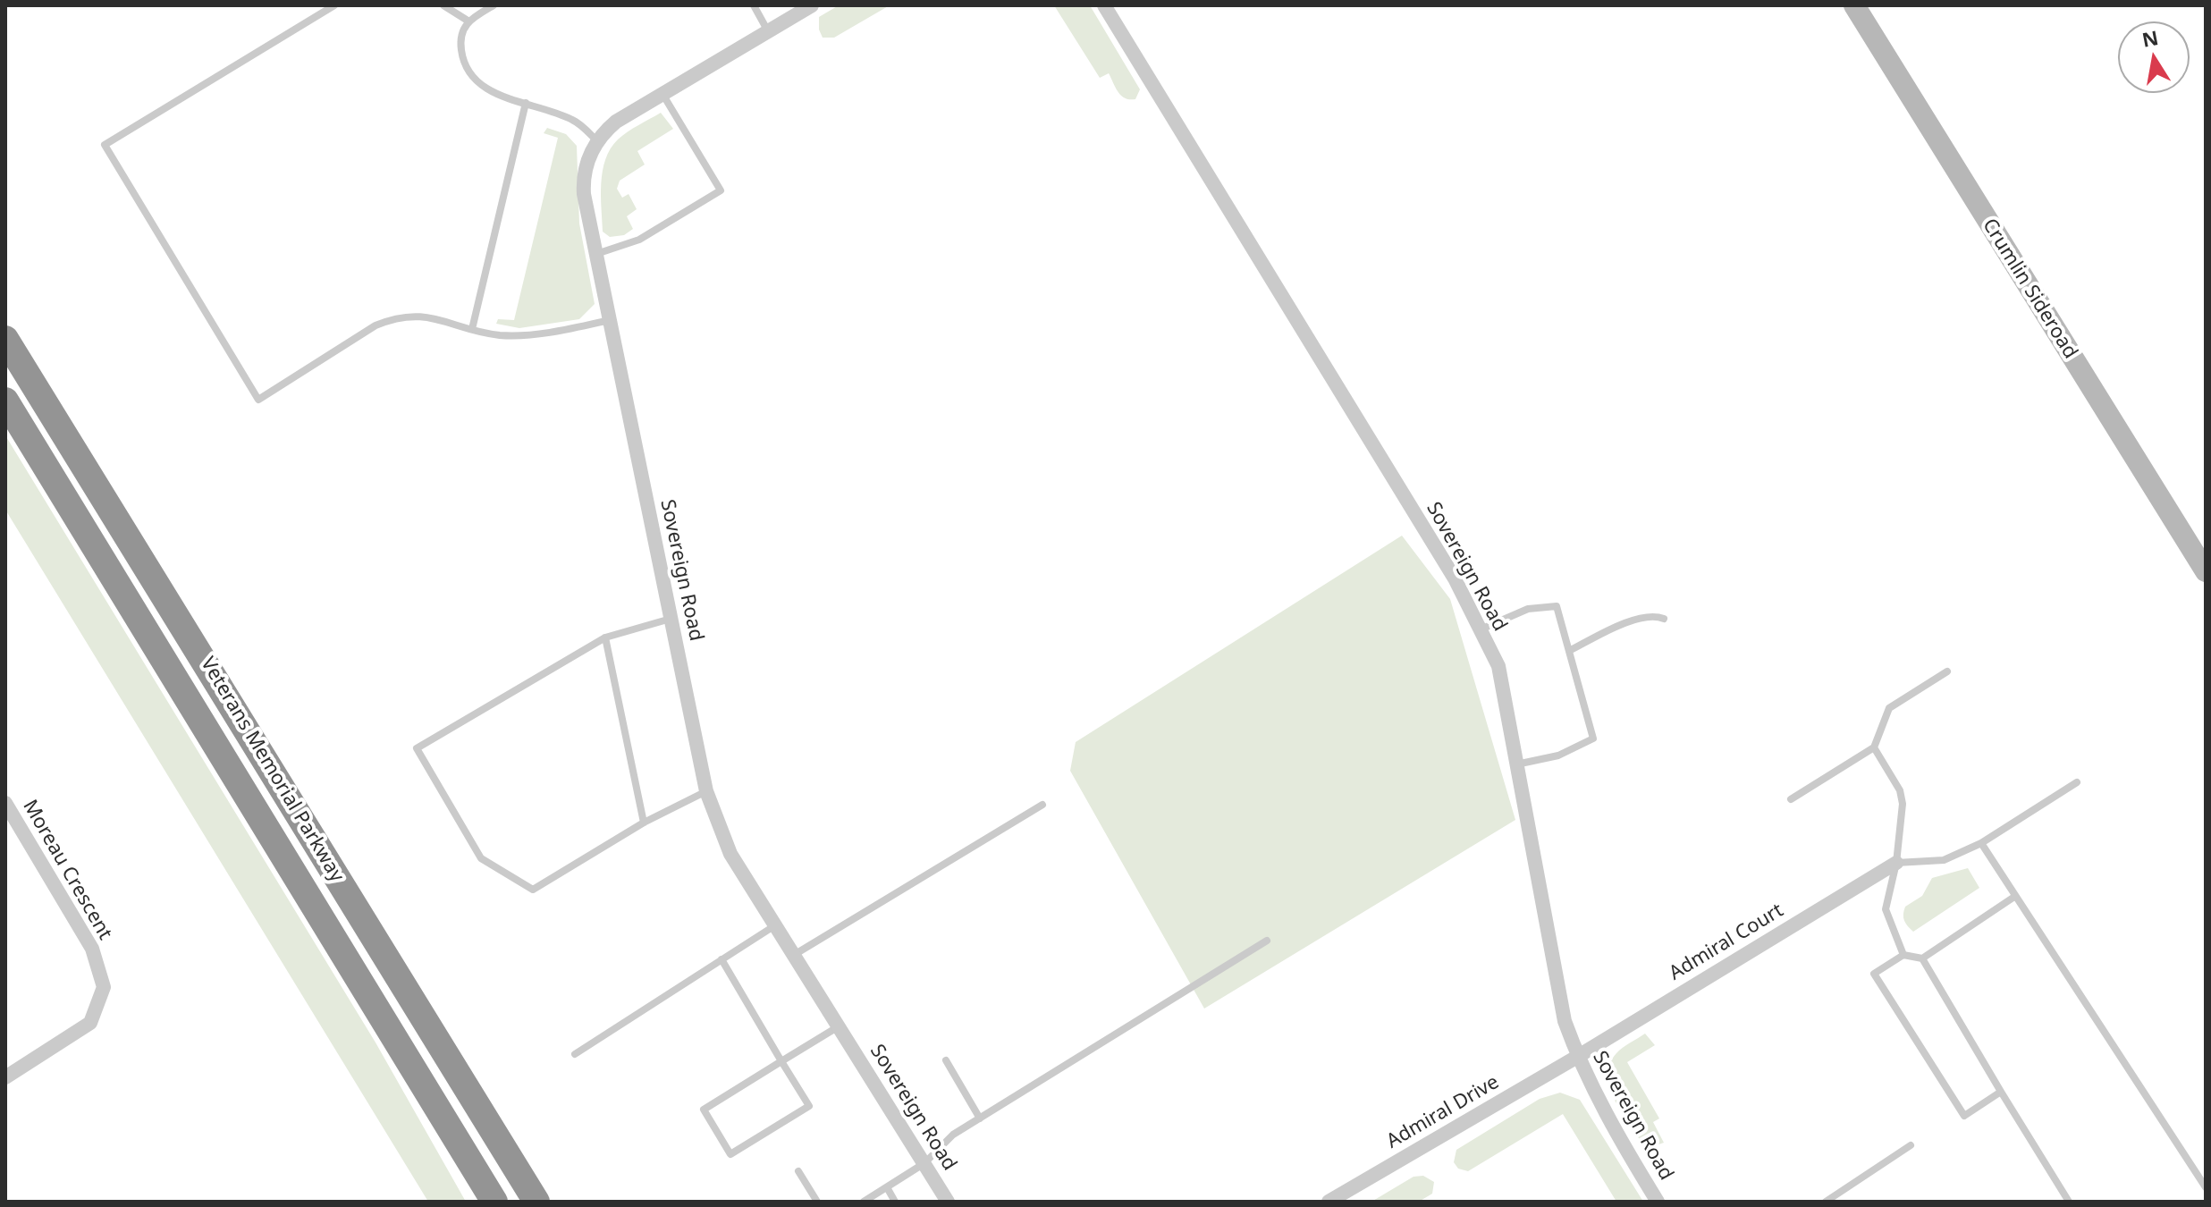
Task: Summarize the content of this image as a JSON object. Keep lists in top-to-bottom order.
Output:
{
  "streets": {
    "highway": ["Veterans Memorial Parkway"],
    "street": [
      "Crumlin Sideroad",
      "Sovereign Road",
      "Moreau Crescent",
      "Admiral Court",
      "Admiral Drive"
    ]
  },
  "crossings": [
    ["Sovereign Road", "Admiral Court"],
    ["Sovereign Road", "Admiral Drive"],
    ["Admiral Court", "Admiral Drive"]
  ],
  "north": "top"
}
